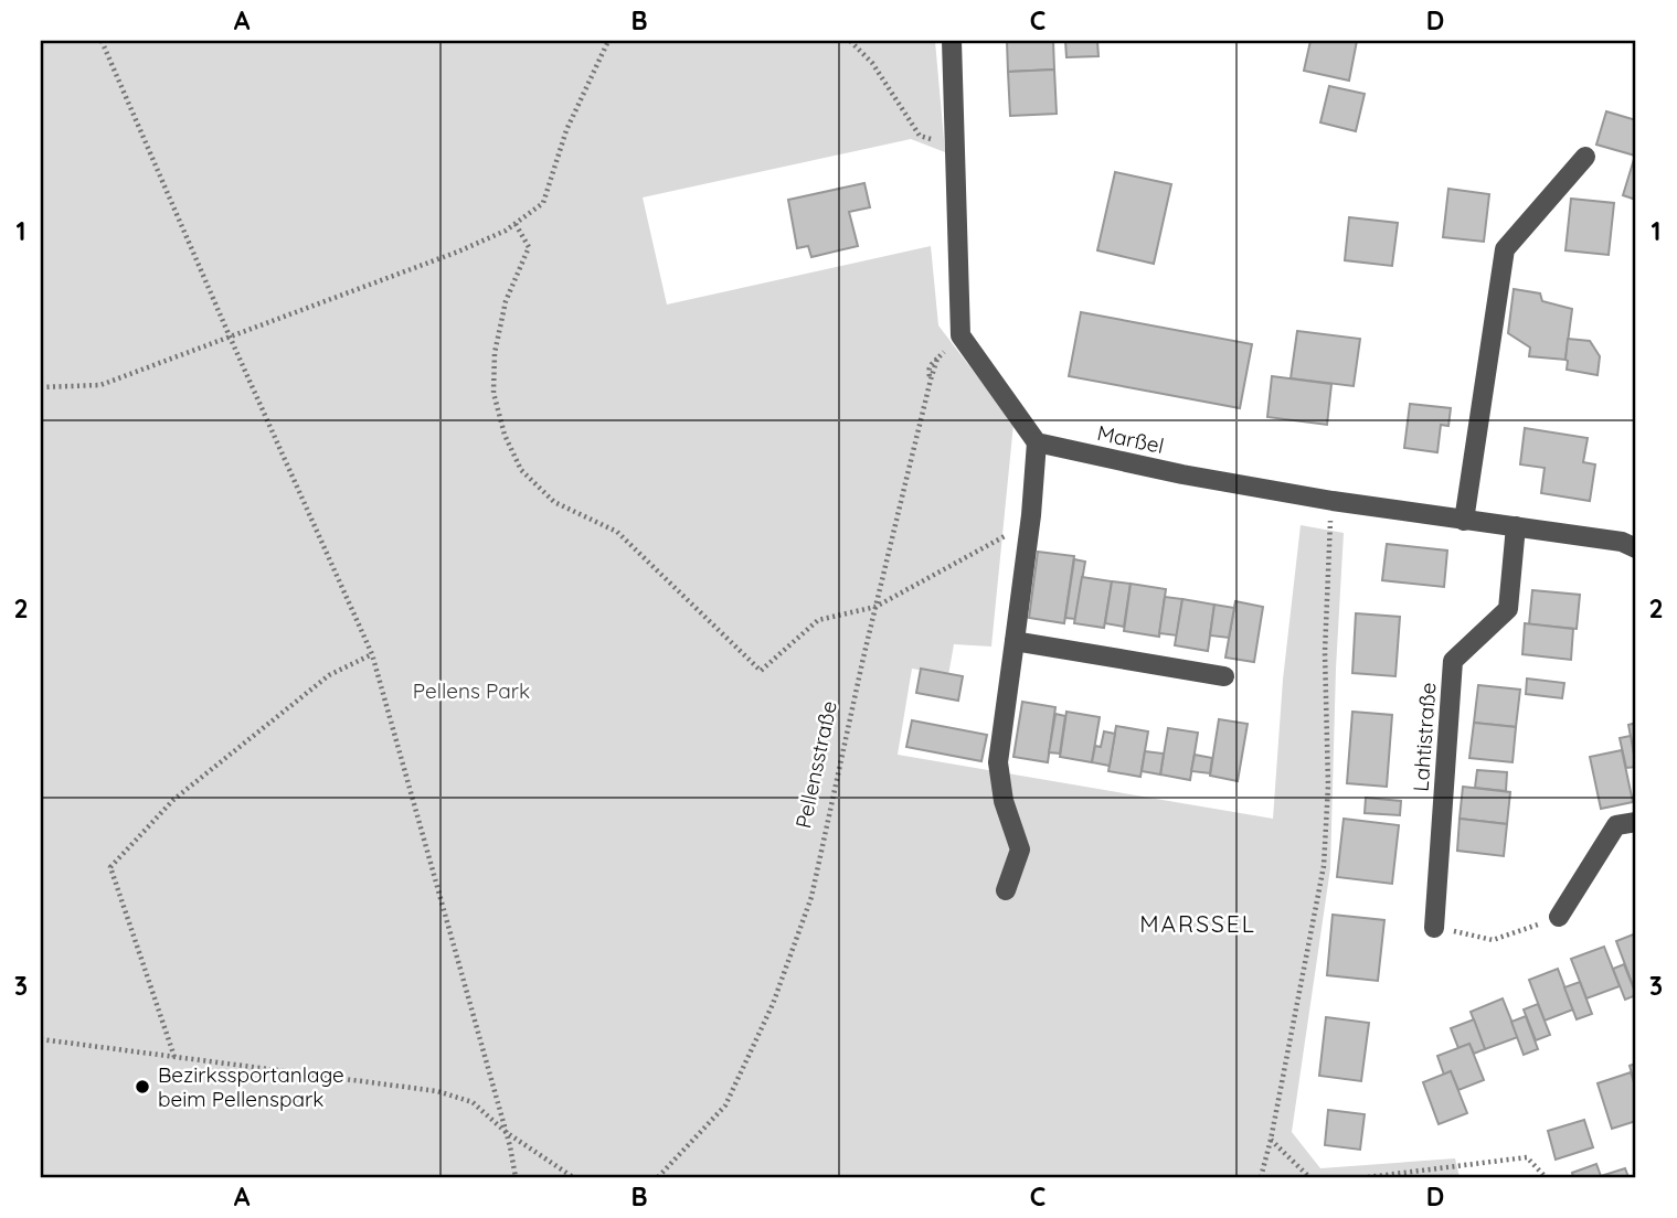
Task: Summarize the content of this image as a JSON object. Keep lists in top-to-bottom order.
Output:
{
  "streets": {
    "street": ["Marßel", "Lahtistraße"],
    "path": ["Pellensstraße"]
  },
  "crossings": [
    ["Marßel", "Lahtistraße"]
  ],
  "districts": ["MARSSEL"],
  "parks": ["Pellens Park"],
  "places": ["Bezirkssportanlage beim Pellenspark"],
  "grid": {
    "columns": [
      "A",
      "B",
      "C",
      "D"
    ],
    "rows": ["1", "2", "3"]
  }
}
